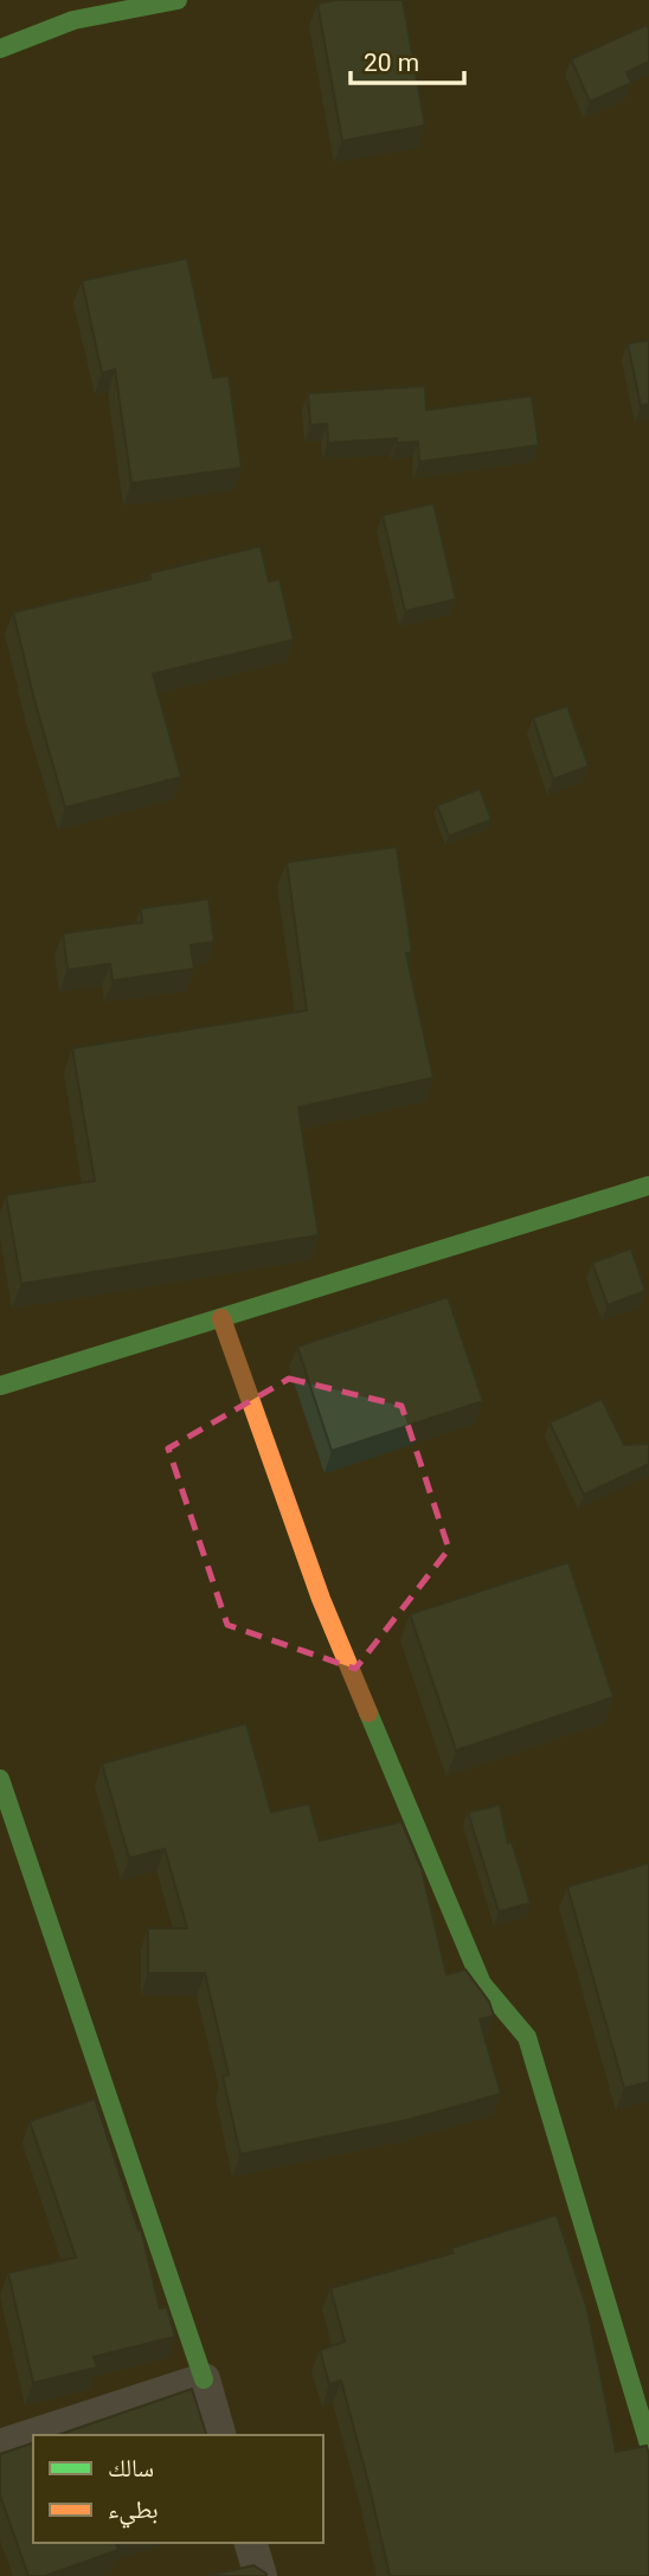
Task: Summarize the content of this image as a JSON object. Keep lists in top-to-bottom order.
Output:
{
  "legend": ["سالك", "بطيء"],
  "scale_bar": "20 m"
}
